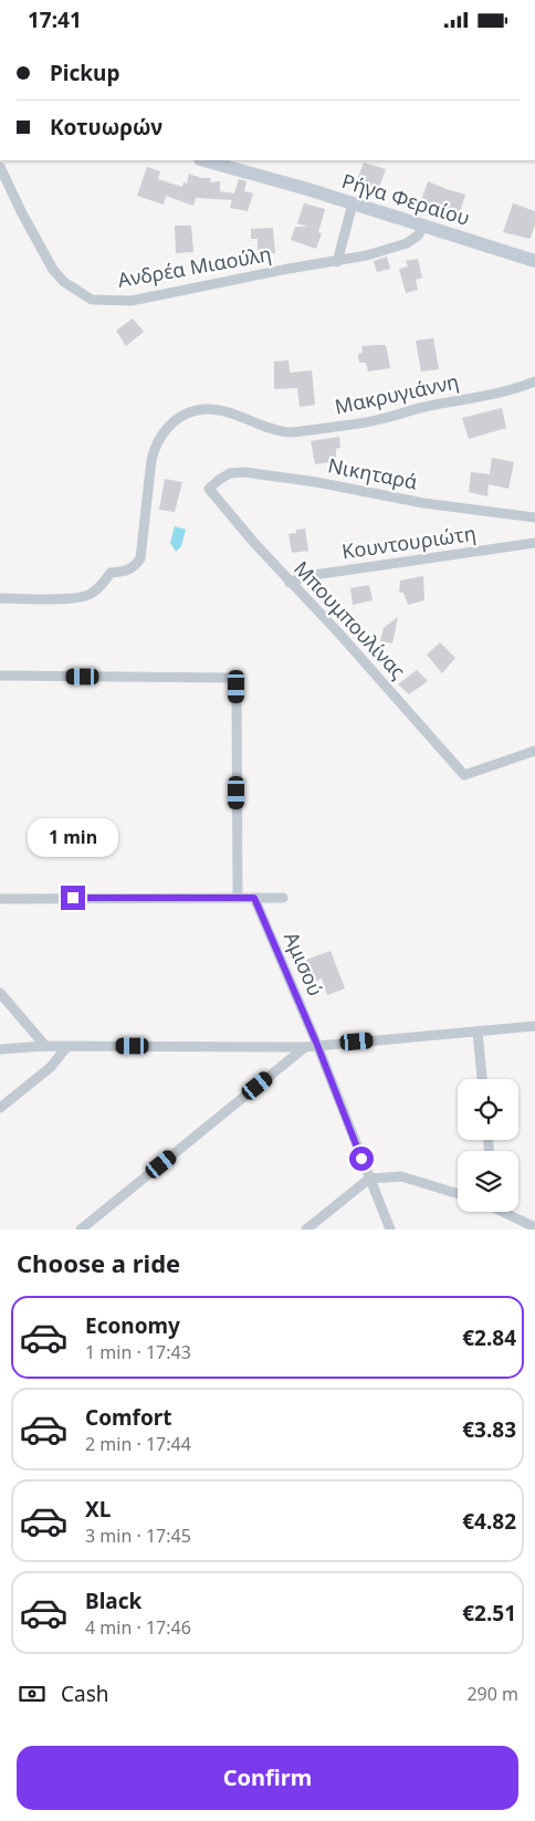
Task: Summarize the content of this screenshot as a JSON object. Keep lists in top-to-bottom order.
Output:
{
  "streets": {
    "street": [
      "Ρήγα Φεραίου",
      "Ανδρέα Μιαούλη",
      "Μακρυγιάννη",
      "Νικηταρά",
      "Κουντουριώτη",
      "Μπουμπουλίνας",
      "Αμισού"
    ]
  },
  "crossings": [
    ["Ρήγα Φεραίου", "Ανδρέα Μιαούλη"],
    ["Νικηταρά", "Μπουμπουλίνας"],
    ["Κουντουριώτη", "Μπουμπουλίνας"]
  ],
  "page": {
    "status": "17:41",
    "banner": ["Pickup", "Κοτυωρών"],
    "bubble": "1 min",
    "heading": "Choose a ride",
    "list": [
      {
        "name": "Economy",
        "note": "1 min · 17:43",
        "value": "€2.84"
      },
      {
        "name": "Comfort",
        "note": "2 min · 17:44",
        "value": "€3.83"
      },
      {
        "name": "XL",
        "note": "3 min · 17:45",
        "value": "€4.82"
      },
      {
        "name": "Black",
        "note": "4 min · 17:46",
        "value": "€2.51"
      }
    ],
    "pay": ["Cash", "290 m"],
    "buttons": "Confirm"
  }
}
